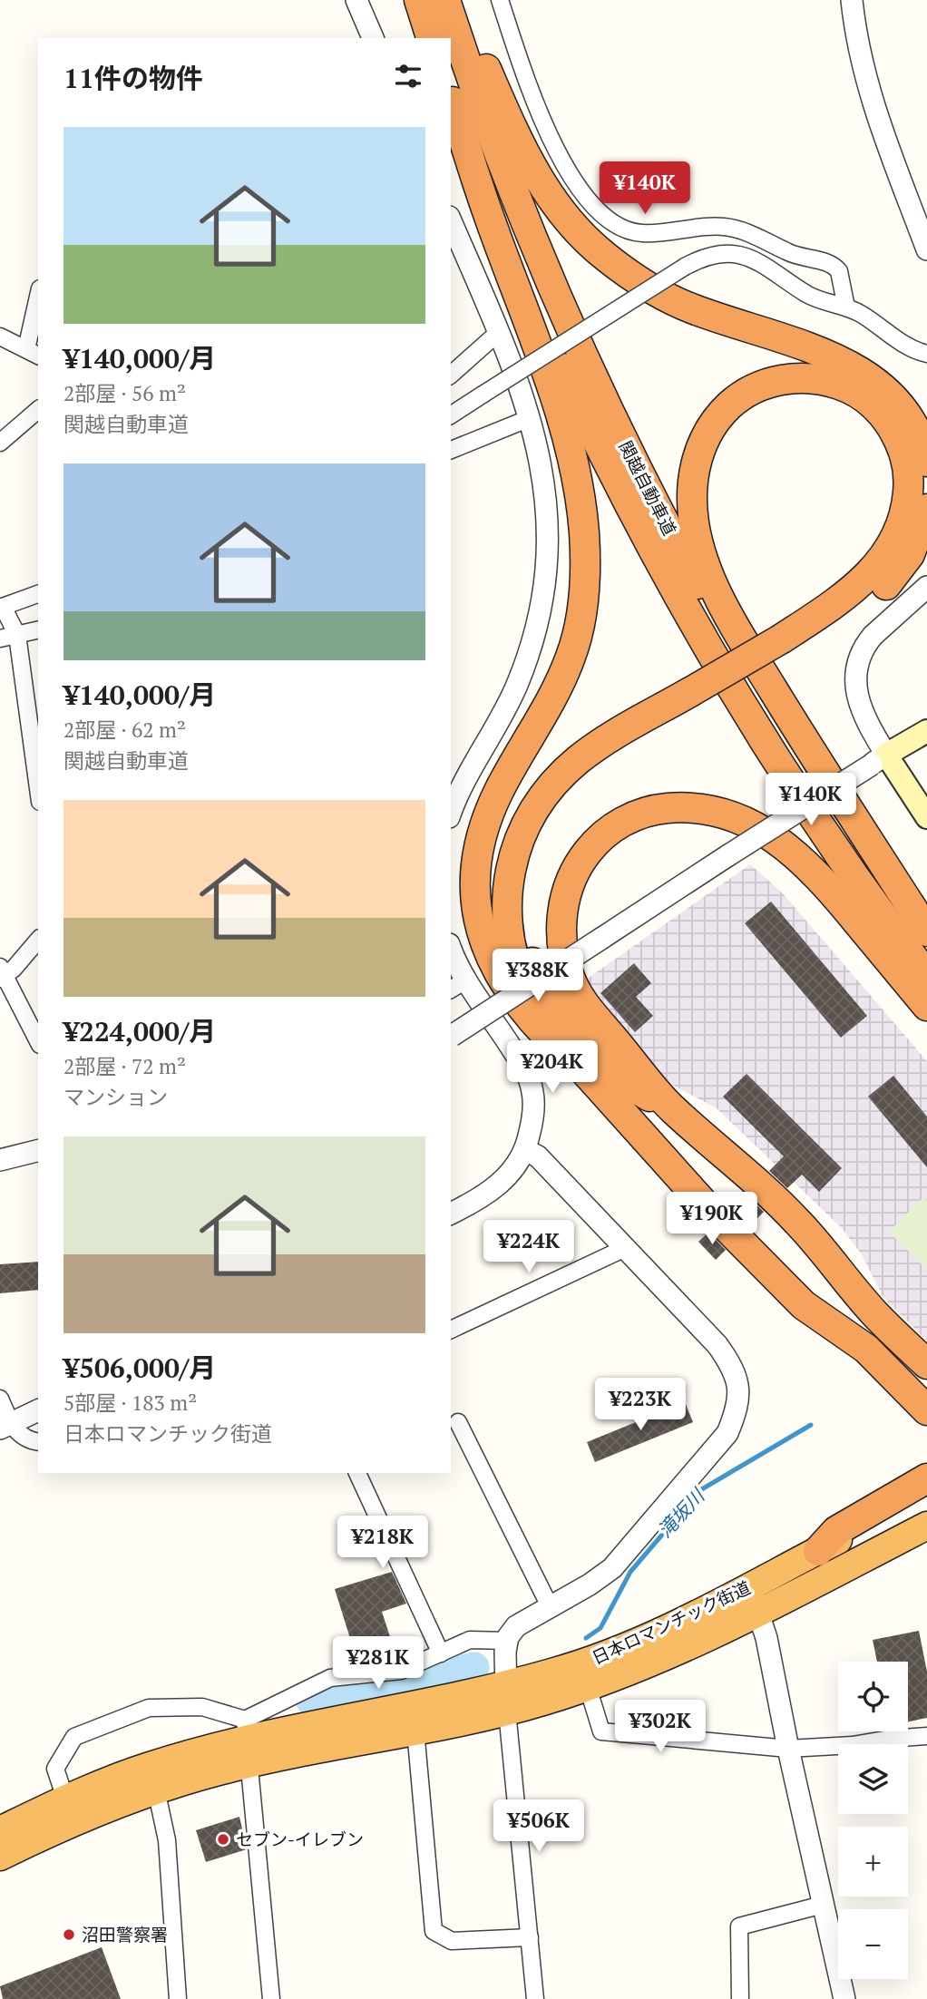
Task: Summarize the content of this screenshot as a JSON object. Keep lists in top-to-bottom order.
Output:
{
  "streets": {
    "highway": ["関越自動車道", "日本ロマンチック街道"]
  },
  "water": ["滝坂川"],
  "places": ["セブン-イレブン", "沼田警察署"],
  "page": {
    "heading": "11件の物件",
    "list": [
      {
        "name": "¥140,000/月",
        "note": "2部屋 · 56 m² · 関越自動車道"
      },
      {
        "name": "¥140,000/月",
        "note": "2部屋 · 62 m² · 関越自動車道"
      },
      {
        "name": "¥224,000/月",
        "note": "2部屋 · 72 m² · マンション"
      },
      {
        "name": "¥506,000/月",
        "note": "5部屋 · 183 m² · 日本ロマンチック街道"
      }
    ],
    "price": [
      "¥140K",
      "¥140K",
      "¥388K",
      "¥204K",
      "¥190K",
      "¥224K",
      "¥223K",
      "¥218K",
      "¥281K",
      "¥302K",
      "¥506K"
    ],
    "map_buttons": ["+", "−"]
  }
}
